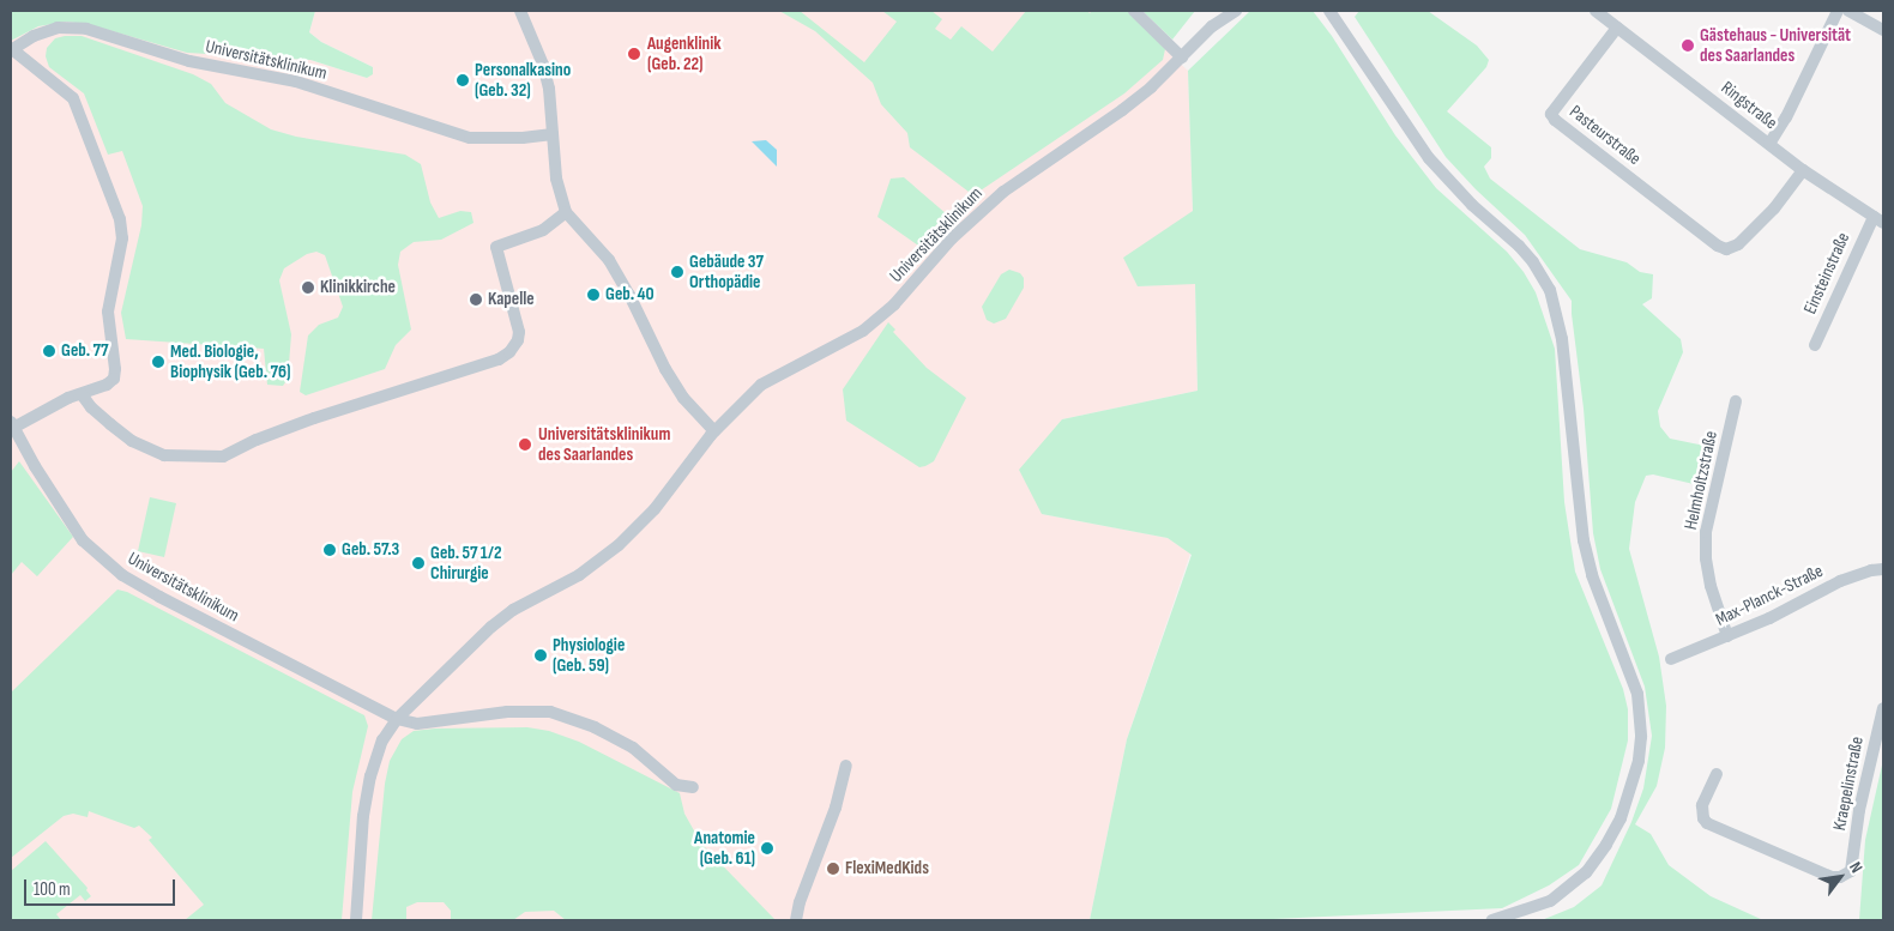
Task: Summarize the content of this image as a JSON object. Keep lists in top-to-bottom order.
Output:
{
  "streets": {
    "street": [
      "Universitätsklinikum",
      "Ringstraße",
      "Pasteurstraße",
      "Einsteinstraße",
      "Helmholtzstraße",
      "Max-Planck-Straße",
      "Kraepelinstraße"
    ]
  },
  "crossings": [
    ["Ringstraße", "Pasteurstraße"],
    ["Ringstraße", "Einsteinstraße"],
    ["Helmholtzstraße", "Max-Planck-Straße"]
  ],
  "places": [
    "Gästehaus - Universität des Saarlandes",
    "Augenklinik (Geb. 22)",
    "Personalkasino (Geb. 32)",
    "Gebäude 37 Orthopädie",
    "Klinikkirche",
    "Geb. 40",
    "Kapelle",
    "Geb. 77",
    "Med. Biologie, Biophysik (Geb. 76)",
    "Universitätsklinikum des Saarlandes",
    "Geb. 57.3",
    "Geb. 57 1/2 Chirurgie",
    "Physiologie (Geb. 59)",
    "Anatomie (Geb. 61)",
    "FlexiMedKids"
  ],
  "scale_bar": "100 m",
  "north": "top right"
}
